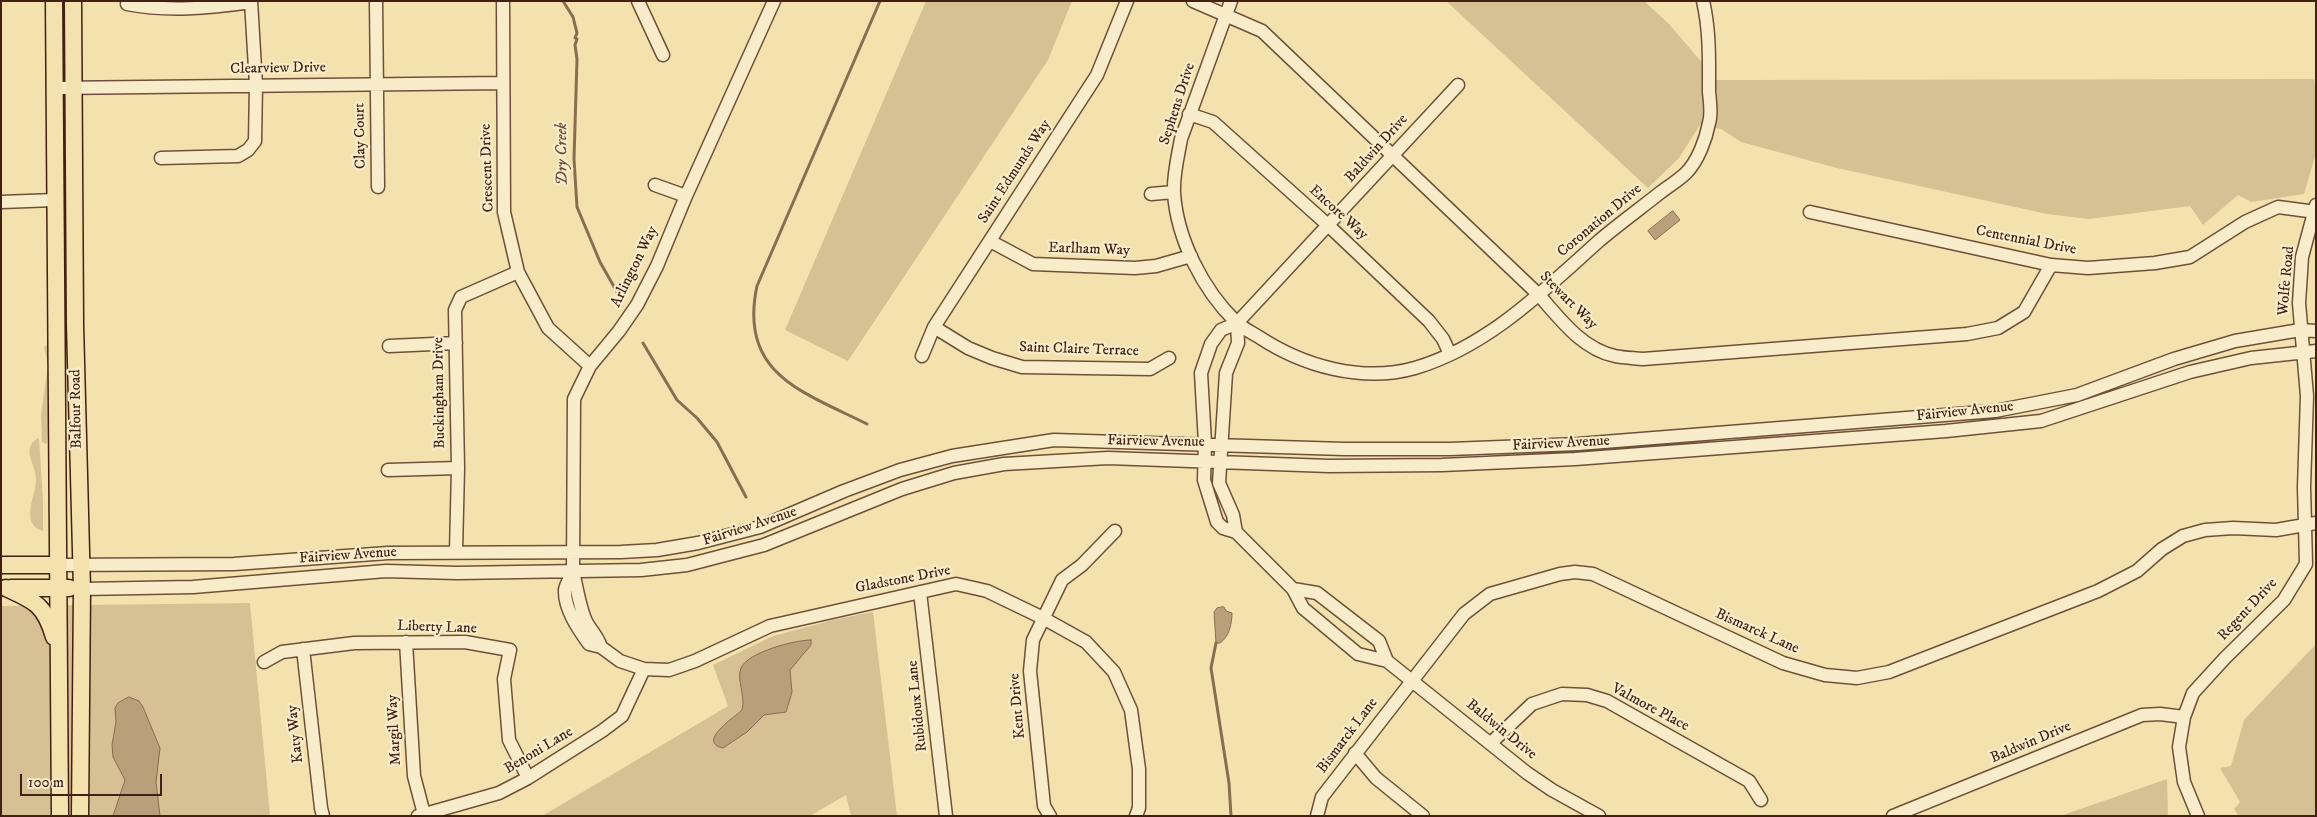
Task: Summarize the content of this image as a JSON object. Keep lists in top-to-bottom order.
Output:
{
  "streets": {
    "main road": ["Balfour Road", "Fairview Avenue"],
    "street": [
      "Clearview Drive",
      "Sephens Drive",
      "Clay Court",
      "Baldwin Drive",
      "Crescent Drive",
      "Saint Edmunds Way",
      "Encore Way",
      "Coronation Drive",
      "Centennial Drive",
      "Earlham Way",
      "Arlington Way",
      "Wolfe Road",
      "Stewart Way",
      "Saint Claire Terrace",
      "Buckingham Drive",
      "Gladstone Drive",
      "Regent Drive",
      "Liberty Lane",
      "Bismarck Lane",
      "Rubidoux Lane",
      "Kent Drive",
      "Valmore Place",
      "Margil Way",
      "Katy Way",
      "Benoni Lane"
    ]
  },
  "crossings": [
    ["Clearview Drive", "Clay Court"],
    ["Clearview Drive", "Crescent Drive"],
    ["Clearview Drive", "Balfour Road"],
    ["Sephens Drive", "Baldwin Drive"],
    ["Sephens Drive", "Encore Way"],
    ["Sephens Drive", "Coronation Drive"],
    ["Sephens Drive", "Earlham Way"],
    ["Sephens Drive", "Stewart Way"],
    ["Baldwin Drive", "Encore Way"],
    ["Baldwin Drive", "Coronation Drive"],
    ["Baldwin Drive", "Stewart Way"],
    ["Baldwin Drive", "Fairview Avenue"],
    ["Baldwin Drive", "Regent Drive"],
    ["Baldwin Drive", "Bismarck Lane"],
    ["Baldwin Drive", "Valmore Place"],
    ["Crescent Drive", "Arlington Way"],
    ["Crescent Drive", "Buckingham Drive"],
    ["Saint Edmunds Way", "Earlham Way"],
    ["Saint Edmunds Way", "Saint Claire Terrace"],
    ["Encore Way", "Coronation Drive"],
    ["Coronation Drive", "Stewart Way"],
    ["Centennial Drive", "Wolfe Road"],
    ["Centennial Drive", "Stewart Way"],
    ["Arlington Way", "Fairview Avenue"],
    ["Arlington Way", "Gladstone Drive"],
    ["Wolfe Road", "Fairview Avenue"],
    ["Wolfe Road", "Regent Drive"],
    ["Buckingham Drive", "Fairview Avenue"],
    ["Balfour Road", "Fairview Avenue"],
    ["Fairview Avenue", "Gladstone Drive"],
    ["Fairview Avenue", "Regent Drive"],
    ["Gladstone Drive", "Rubidoux Lane"],
    ["Gladstone Drive", "Kent Drive"],
    ["Gladstone Drive", "Benoni Lane"],
    ["Regent Drive", "Bismarck Lane"],
    ["Liberty Lane", "Margil Way"],
    ["Liberty Lane", "Katy Way"],
    ["Liberty Lane", "Benoni Lane"],
    ["Margil Way", "Benoni Lane"]
  ],
  "water": ["Dry Creek"],
  "scale_bar": "100 m"
}
